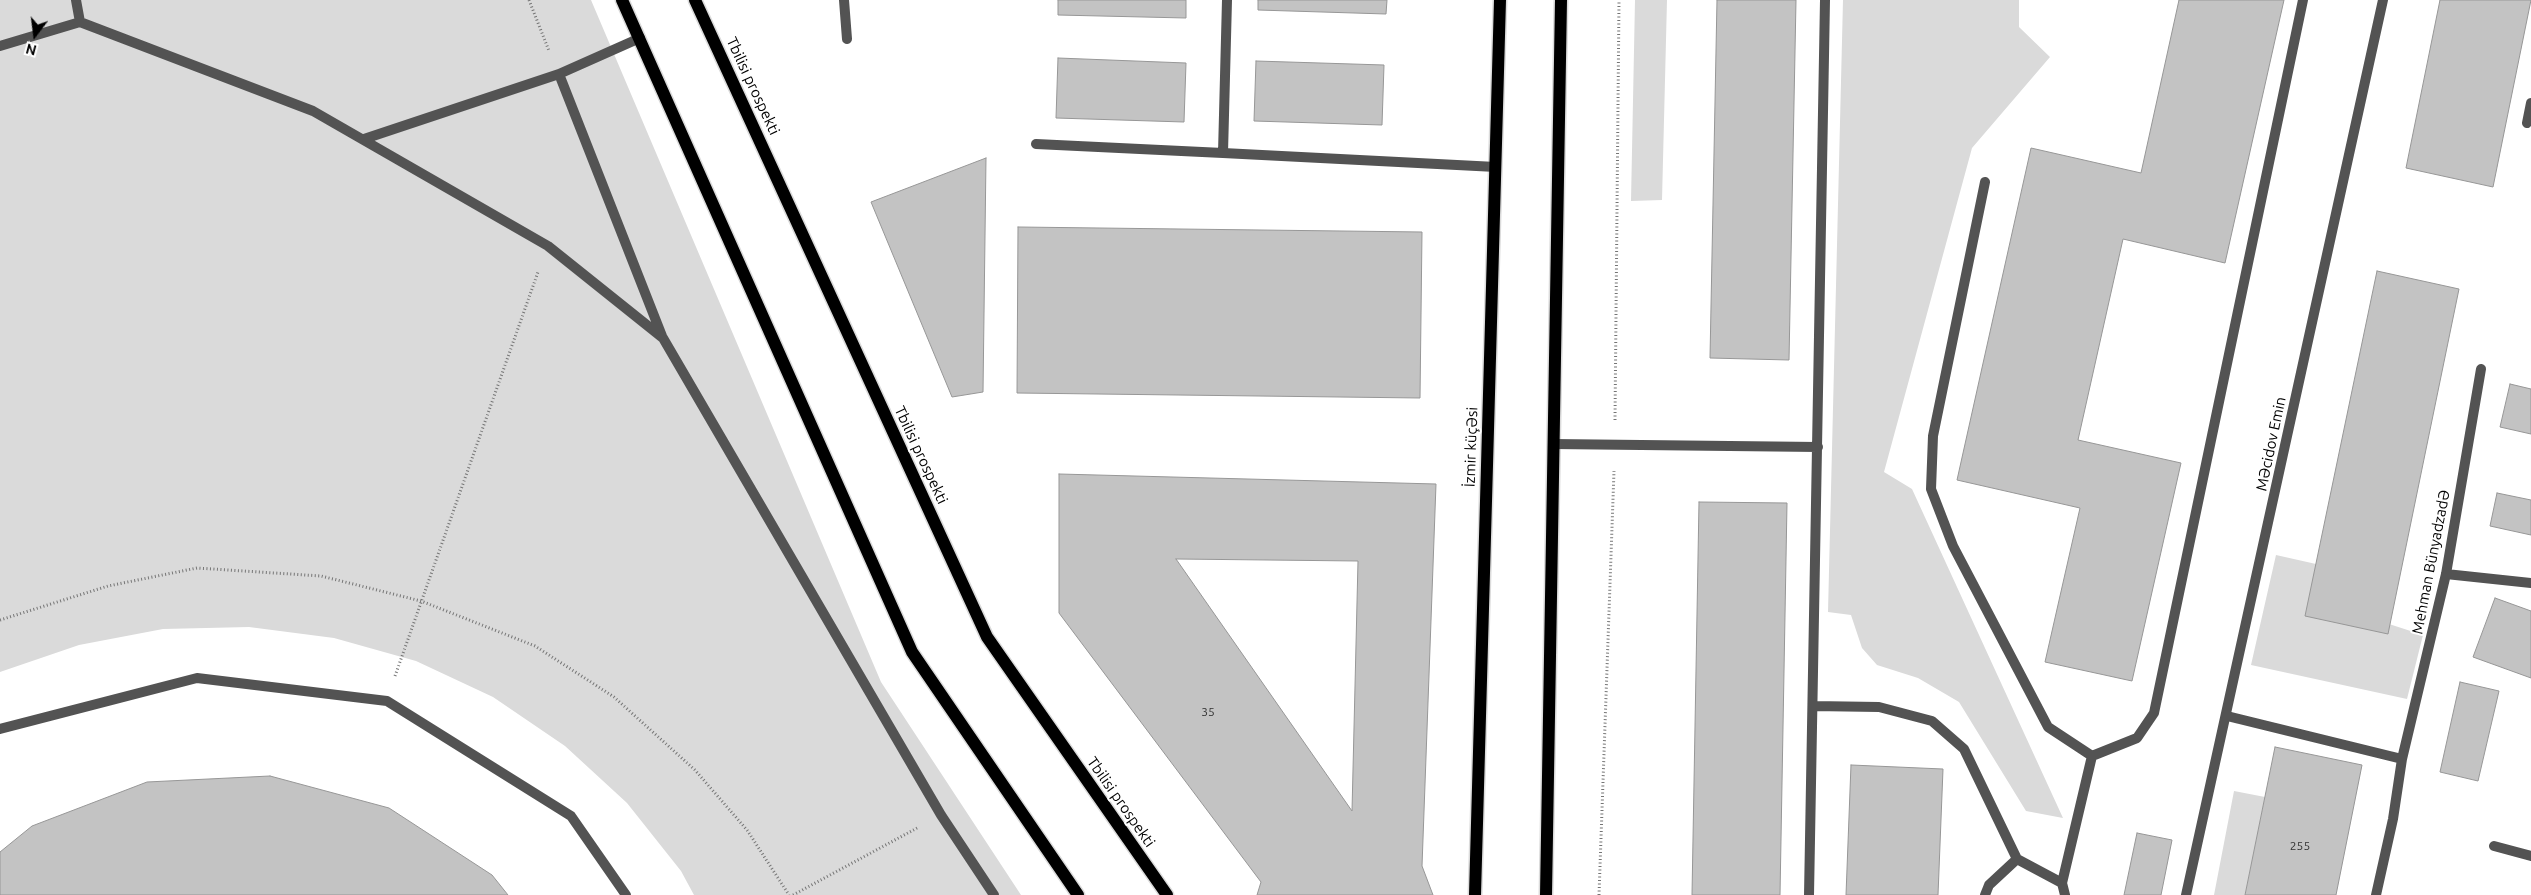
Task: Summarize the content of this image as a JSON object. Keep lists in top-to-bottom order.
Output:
{
  "streets": {
    "main road": ["Tbilisi prospekti", "İzmir küçəsi"],
    "street": ["Məcidov Emin", "Mehman Bünyadzadə"]
  },
  "house_numbers": ["35", "255"],
  "north": "bottom"
}
